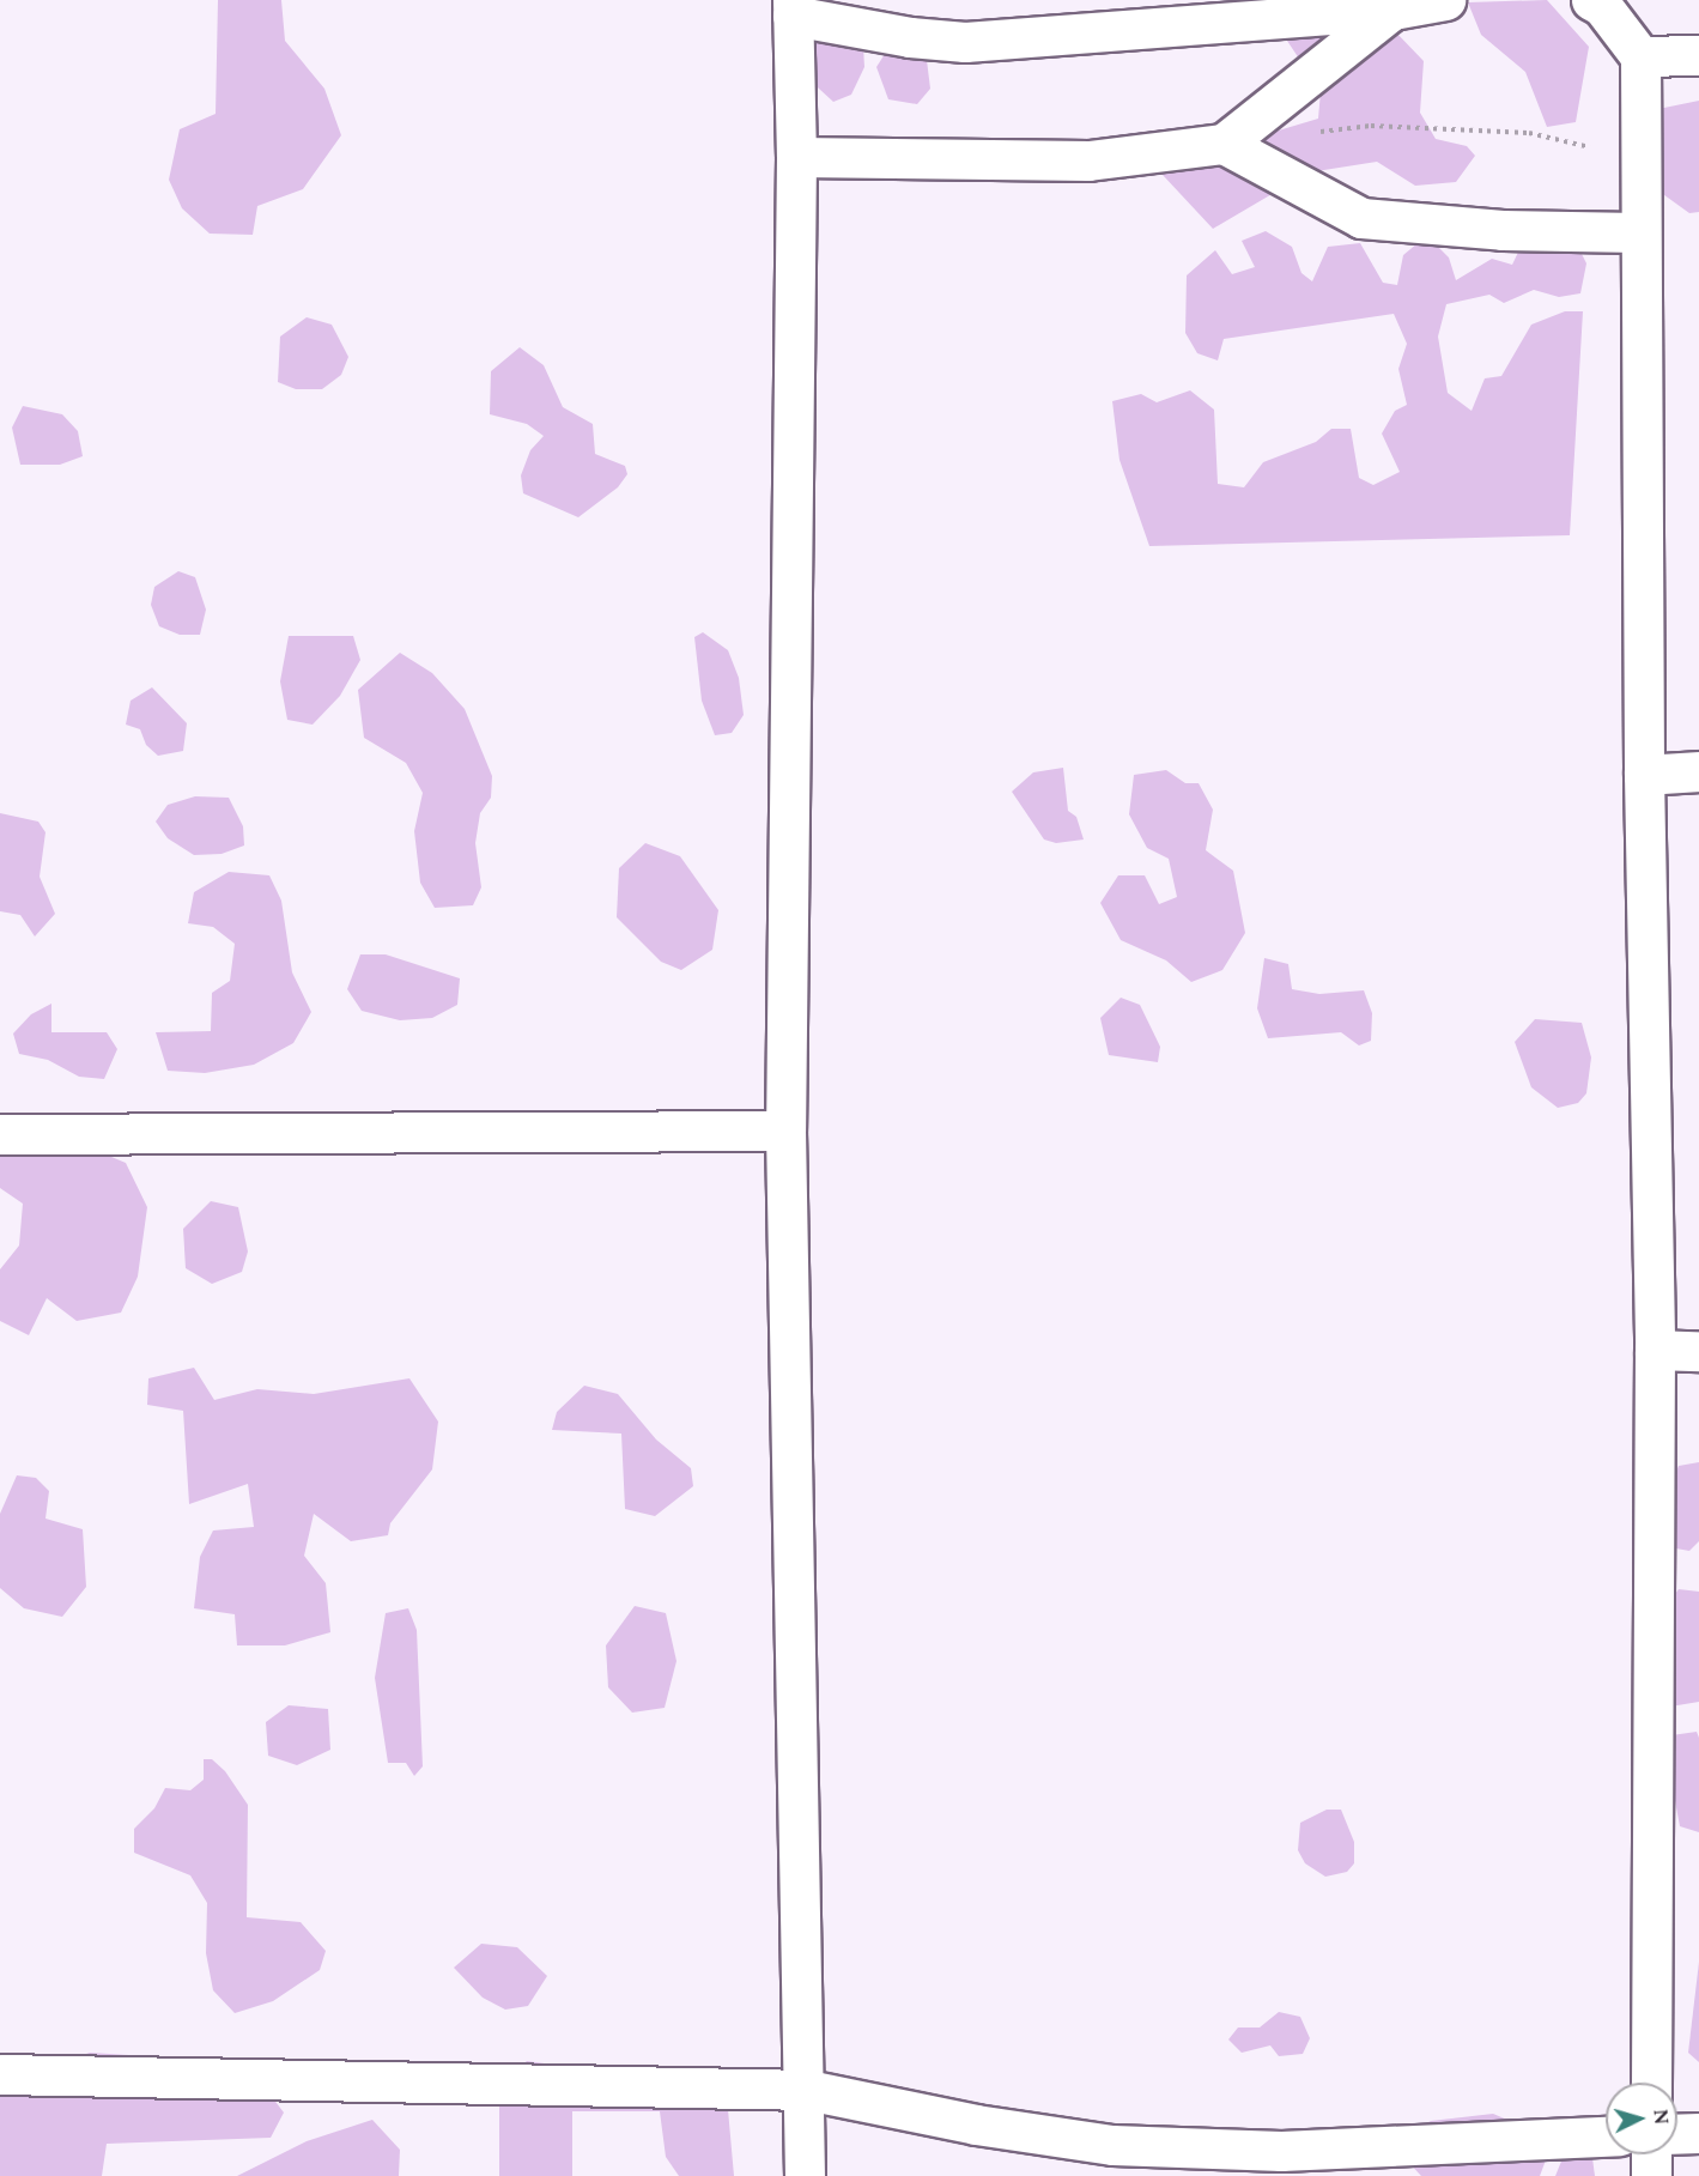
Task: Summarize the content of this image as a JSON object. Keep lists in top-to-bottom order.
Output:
{
  "north": "right"
}
